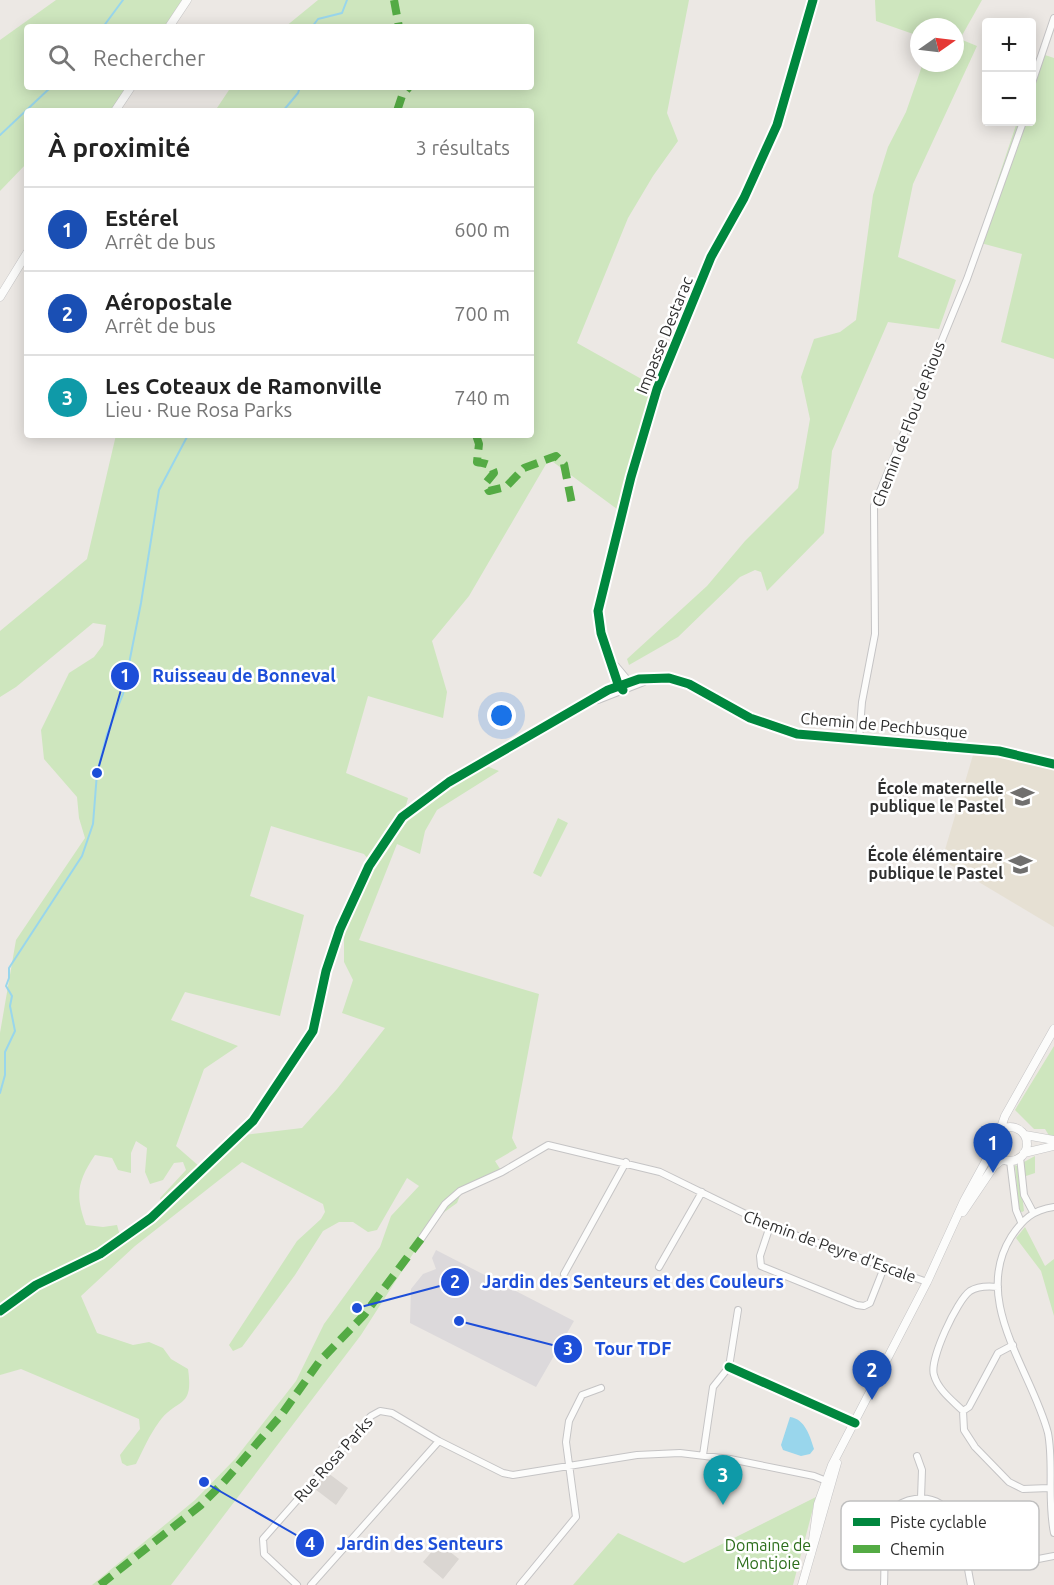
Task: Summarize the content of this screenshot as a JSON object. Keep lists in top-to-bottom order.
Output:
{
  "streets": {
    "street": [
      "Impasse Destarac",
      "Chemin de Flou de Rious",
      "Chemin de Pechbusque",
      "Chemin de Peyre d'Escale",
      "Rue Rosa Parks"
    ]
  },
  "crossings": [
    ["Impasse Destarac", "Chemin de Pechbusque"],
    ["Chemin de Flou de Rious", "Chemin de Pechbusque"]
  ],
  "parks": ["Domaine de Montjoie"],
  "places": {
    "other": [
      "Ruisseau de Bonneval",
      "Jardin des Senteurs et des Couleurs",
      "Tour TDF",
      "Jardin des Senteurs"
    ],
    "school or university": ["École maternelle publique le Pastel", "École élémentaire publique le Pastel"]
  },
  "legend": ["Piste cyclable", "Chemin"],
  "north": "right",
  "page": {
    "map_buttons": ["+", "−"],
    "search": "Rechercher",
    "heading": ["À proximité", "3 résultats"],
    "list": [
      {
        "mark": "1",
        "name": "Estérel",
        "note": "Arrêt de bus",
        "value": "600 m"
      },
      {
        "mark": "2",
        "name": "Aéropostale",
        "note": "Arrêt de bus",
        "value": "700 m"
      },
      {
        "mark": "3",
        "name": "Les Coteaux de Ramonville",
        "note": "Lieu · Rue Rosa Parks",
        "value": "740 m"
      }
    ],
    "pins": ["1", "2", "3"]
  }
}
